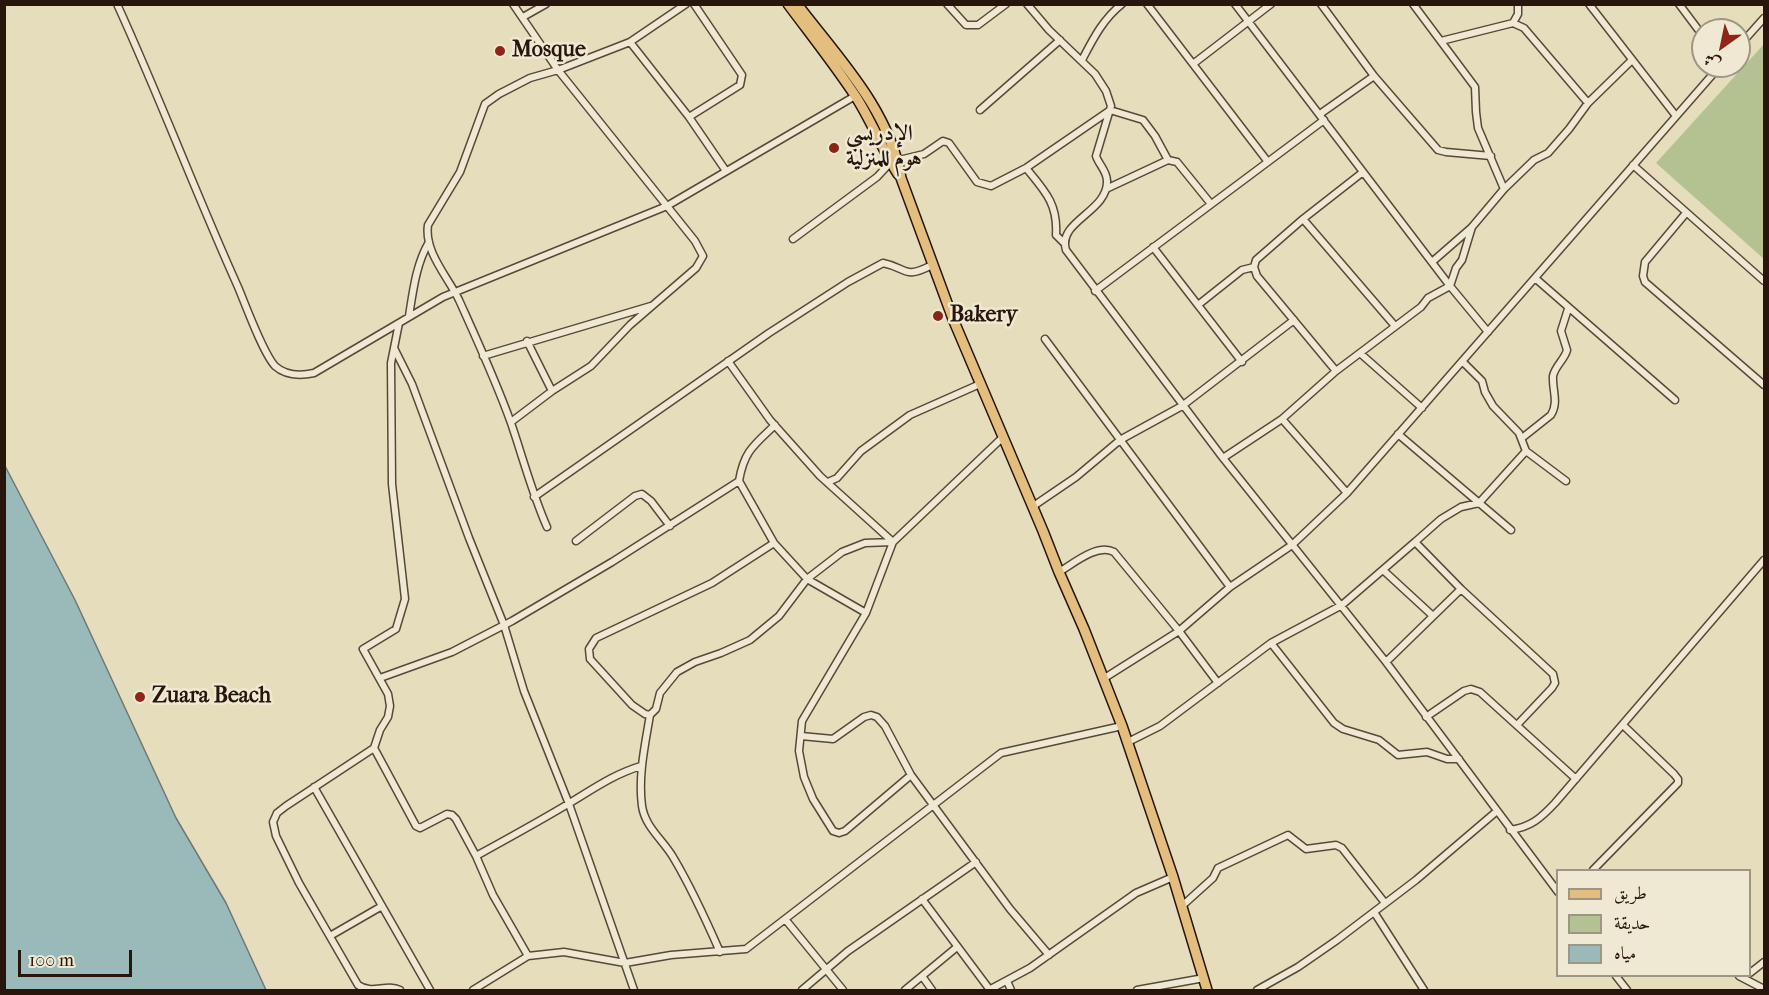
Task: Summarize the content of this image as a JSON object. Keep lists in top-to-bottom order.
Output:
{
  "places": [
    "Mosque",
    "الإدريسي هوم للمنزلية",
    "Bakery",
    "Zuara Beach"
  ],
  "legend": ["طريق", "حديقة", "مياه"],
  "scale_bar": "100 m",
  "north": "bottom left"
}
